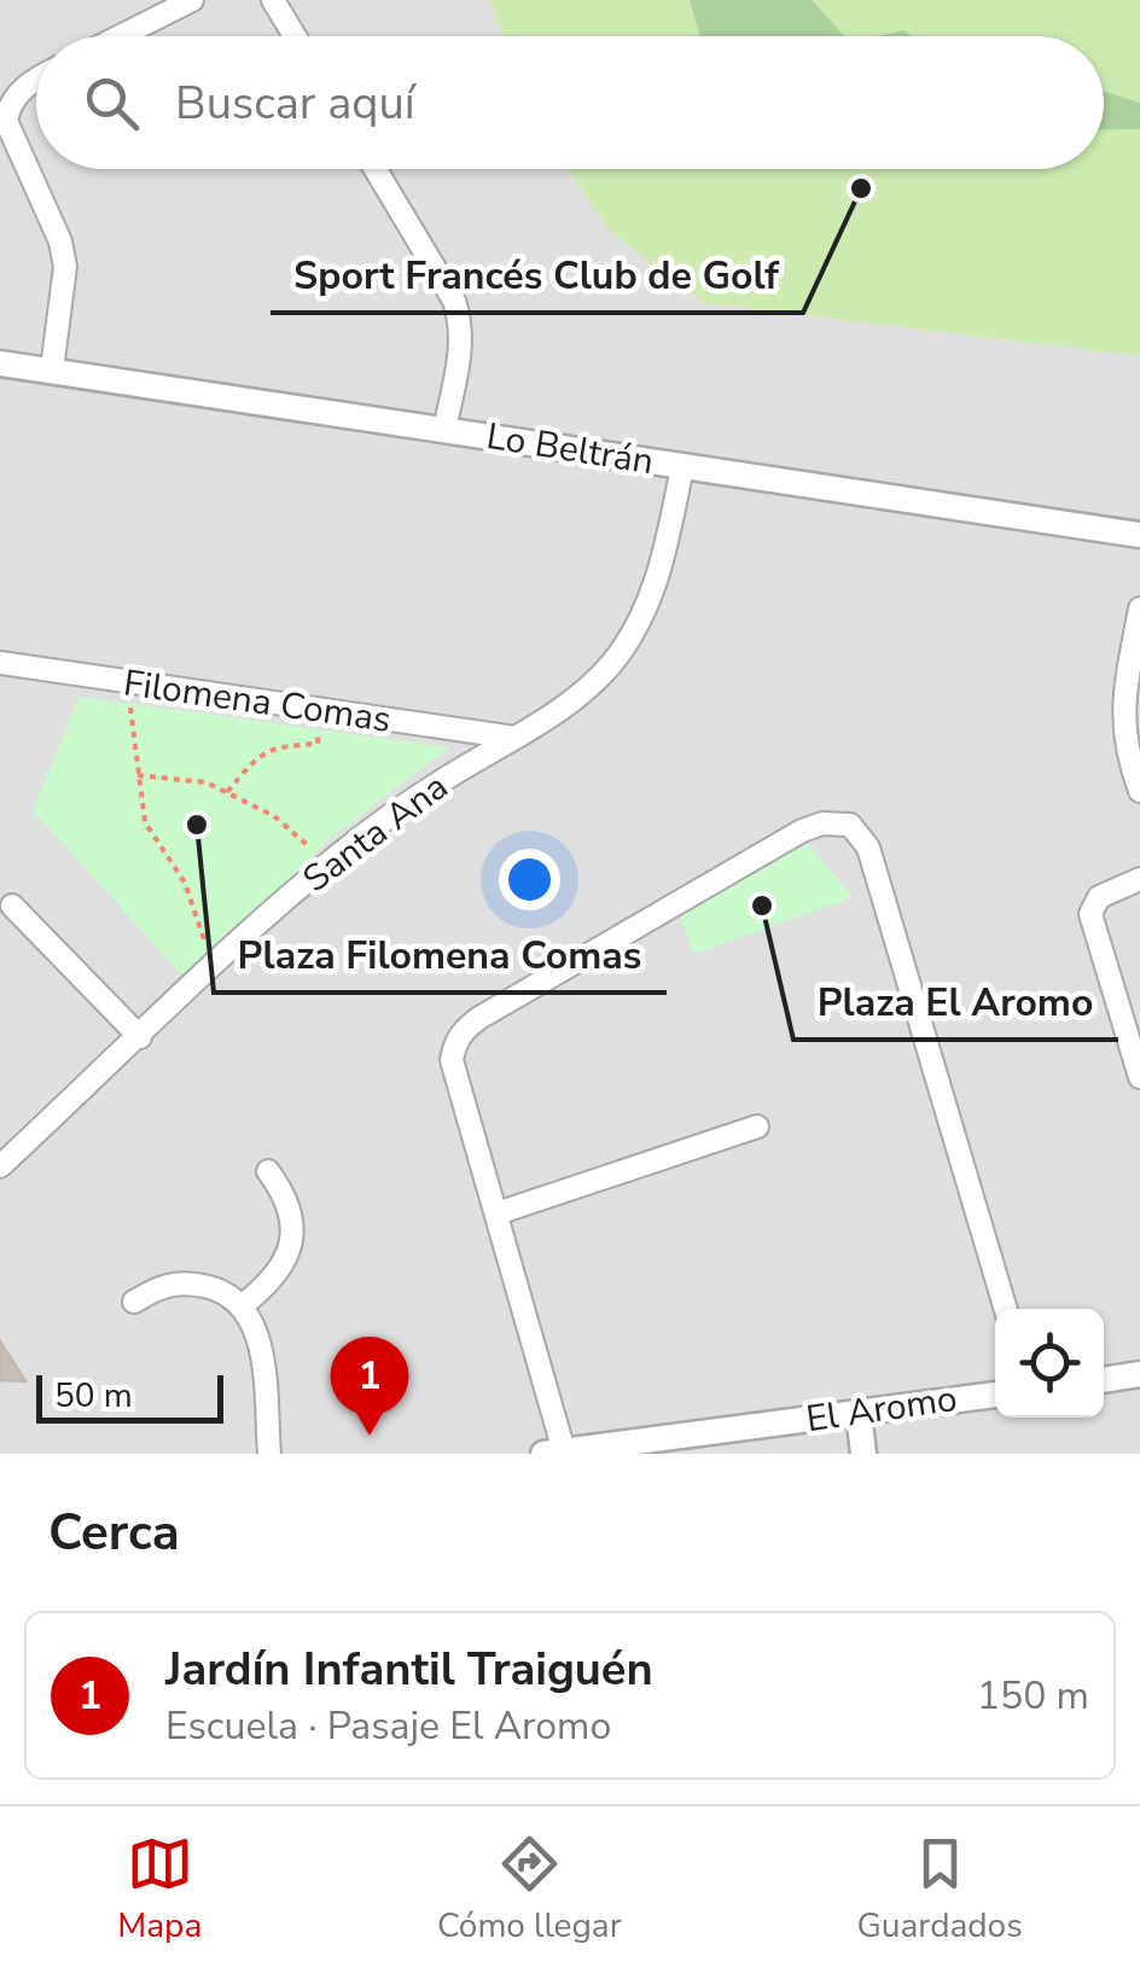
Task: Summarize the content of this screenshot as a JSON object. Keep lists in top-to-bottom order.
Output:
{
  "streets": {
    "street": [
      "Lo Beltrán",
      "Filomena Comas",
      "Santa Ana",
      "El Aromo"
    ]
  },
  "crossings": [
    ["Lo Beltrán", "Santa Ana"],
    ["Filomena Comas", "Santa Ana"]
  ],
  "places": ["Sport Francés Club de Golf", "Plaza Filomena Comas", "Plaza El Aromo"],
  "scale_bar": "50 m",
  "page": {
    "search": "Buscar aquí",
    "pins": "1",
    "scale": "50 m",
    "heading": "Cerca",
    "list": [
      {
        "mark": "1",
        "name": "Jardín Infantil Traiguén",
        "note": "Escuela · Pasaje El Aromo",
        "value": "150 m"
      }
    ],
    "nav": ["Mapa", "Cómo llegar", "Guardados"]
  }
}
